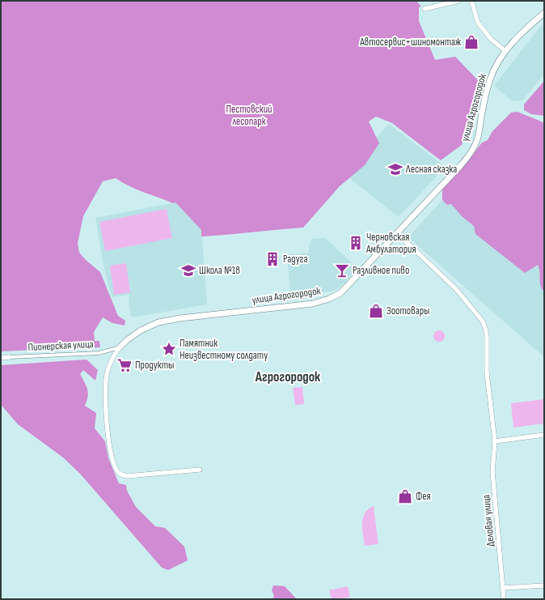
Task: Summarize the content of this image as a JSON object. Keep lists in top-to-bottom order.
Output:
{
  "streets": {
    "street": ["улица Агрогородок", "Пионерская улица", "Деловая улица"]
  },
  "crossings": [
    ["улица Агрогородок", "Пионерская улица"],
    ["улица Агрогородок", "Деловая улица"]
  ],
  "districts": ["Агрогородок"],
  "parks": ["Пестовский лесопарк"],
  "places": {
    "shop": ["Автосервис+шиномонтаж", "Зоотовары", "Фея"],
    "school or university": ["Лесная сказка", "Школа №18"],
    "building": ["Черновская Амбулатория", "Радуга"],
    "bar": ["Разливное пиво"],
    "place": ["Памятник Неизвестному солдату"],
    "supermarket": ["Продукты"]
  }
}
